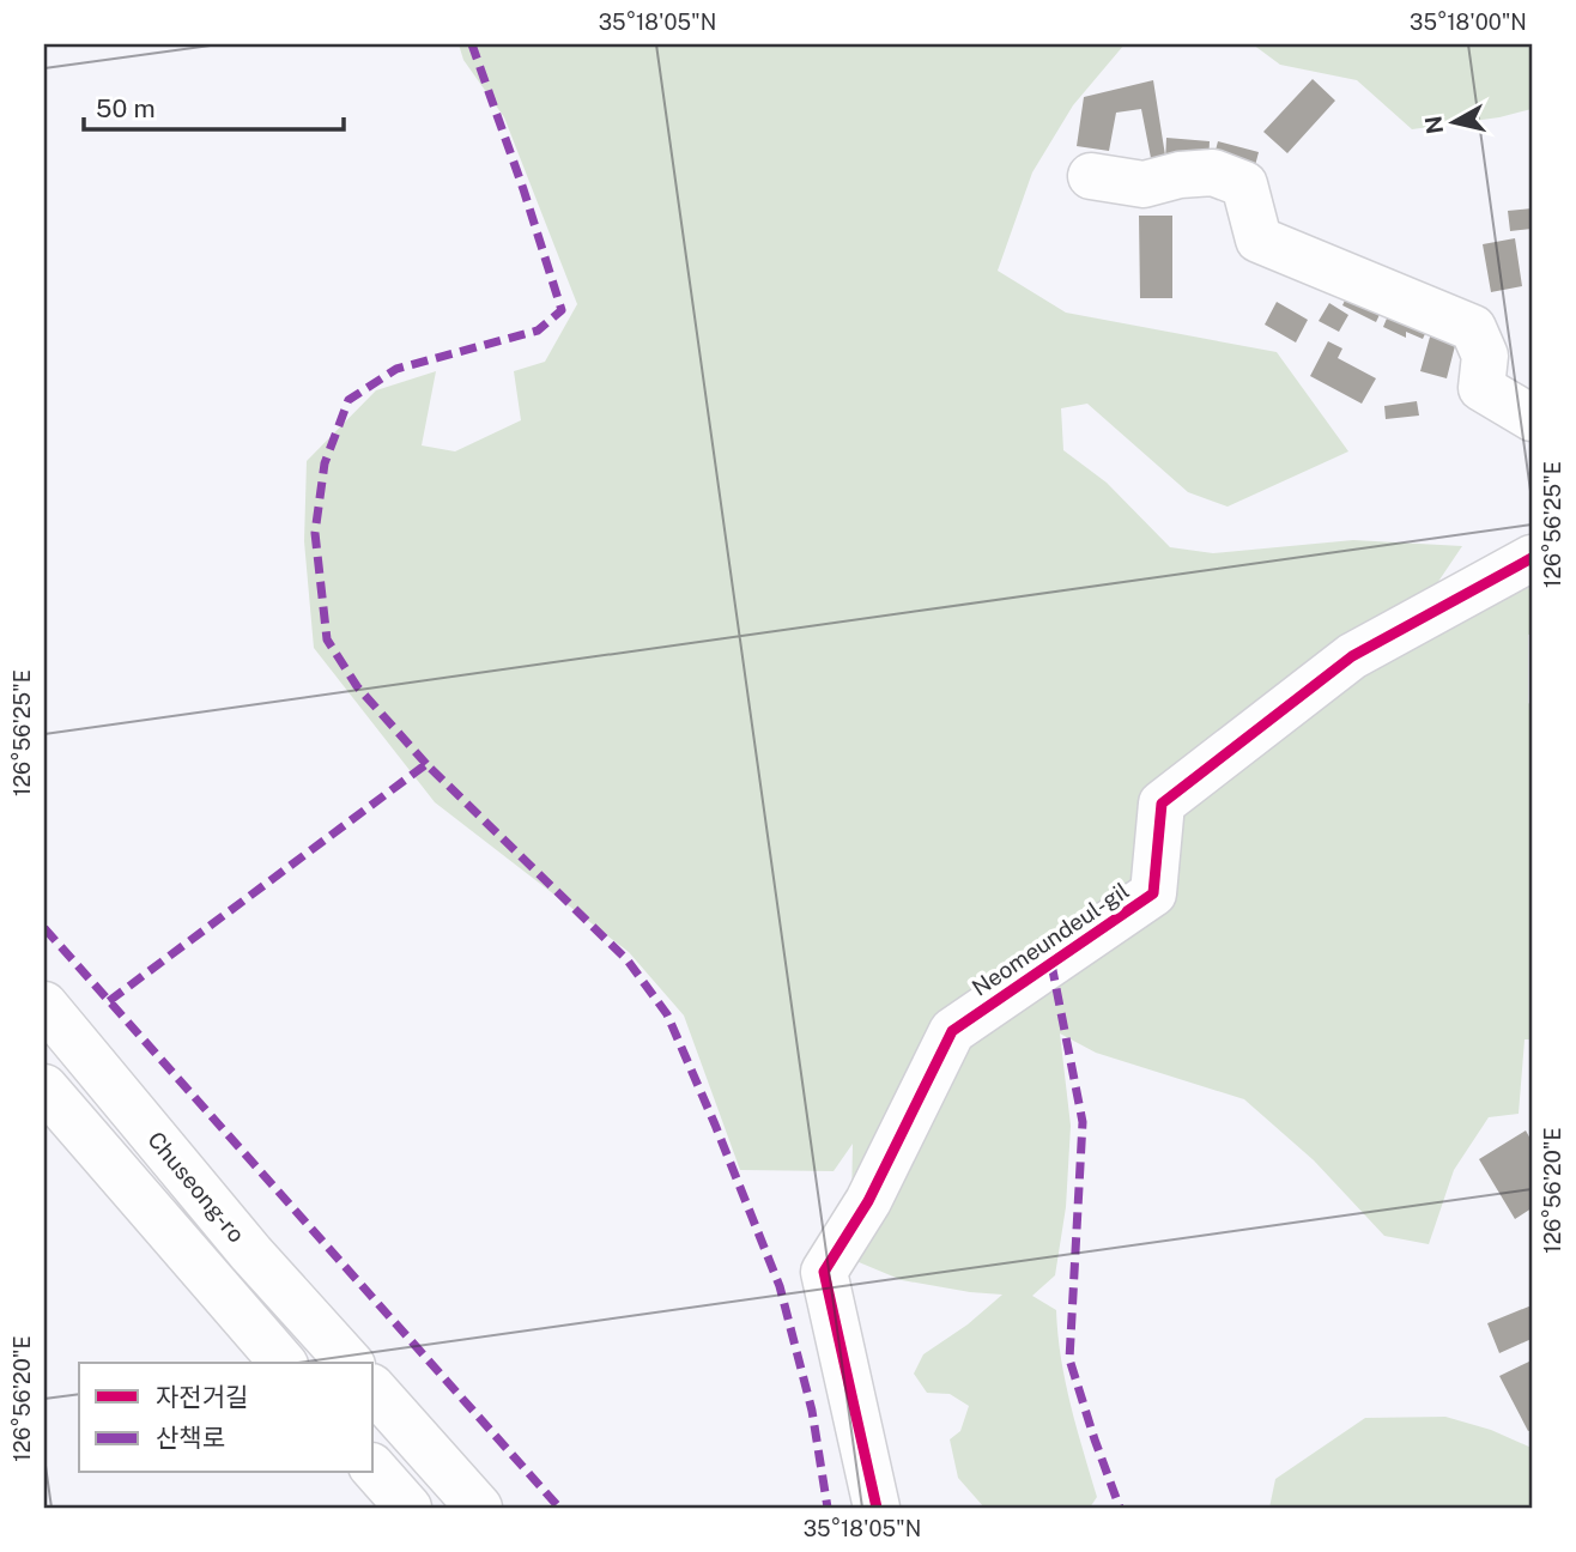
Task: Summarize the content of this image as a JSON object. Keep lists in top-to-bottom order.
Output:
{
  "streets": {
    "street": ["Neomeundeul-gil", "Chuseong-ro"]
  },
  "legend": ["자전거길", "산책로"],
  "scale_bar": "50 m",
  "north": "left",
  "coordinates": [
    "35°18'05\"N",
    "35°18'00\"N",
    "126°56'25\"E",
    "126°56'20\"E"
  ]
}
